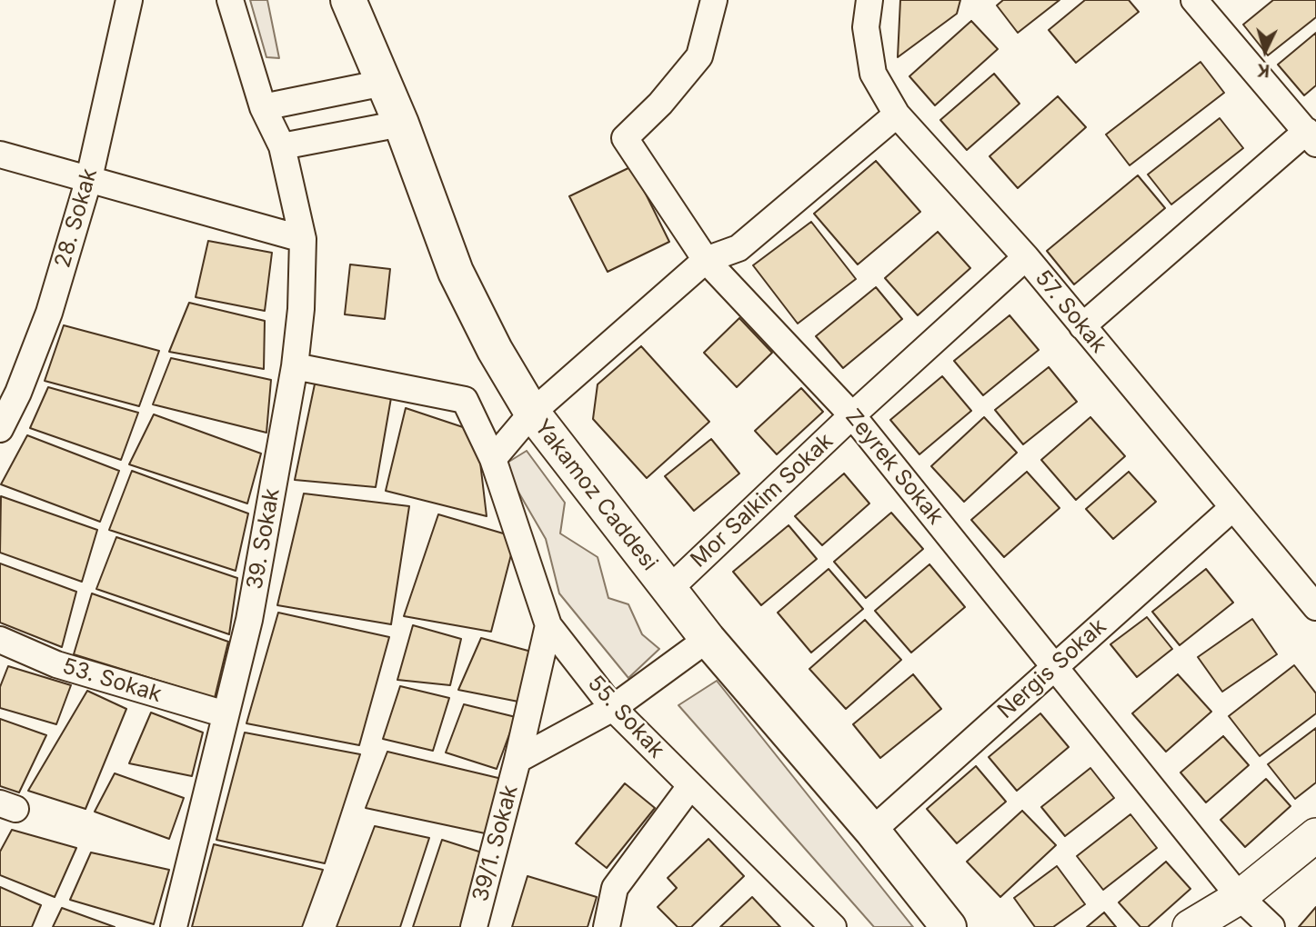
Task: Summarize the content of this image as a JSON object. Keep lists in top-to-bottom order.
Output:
{
  "streets": {
    "main road": ["Yakamoz Caddesi"],
    "street": [
      "28. Sokak",
      "57. Sokak",
      "Zeyrek Sokak",
      "Mor Salkim Sokak",
      "39. Sokak",
      "Nergis Sokak",
      "53. Sokak",
      "55. Sokak",
      "39/1. Sokak"
    ]
  },
  "crossings": [
    ["57. Sokak", "Mor Salkim Sokak"],
    ["57. Sokak", "Nergis Sokak"],
    ["Zeyrek Sokak", "Mor Salkim Sokak"],
    ["Zeyrek Sokak", "Nergis Sokak"],
    ["Yakamoz Caddesi", "Mor Salkim Sokak"],
    ["Yakamoz Caddesi", "Nergis Sokak"],
    ["Yakamoz Caddesi", "39/1. Sokak"],
    ["39. Sokak", "53. Sokak"],
    ["39. Sokak", "55. Sokak"],
    ["55. Sokak", "39/1. Sokak"]
  ],
  "north": "bottom"
}
